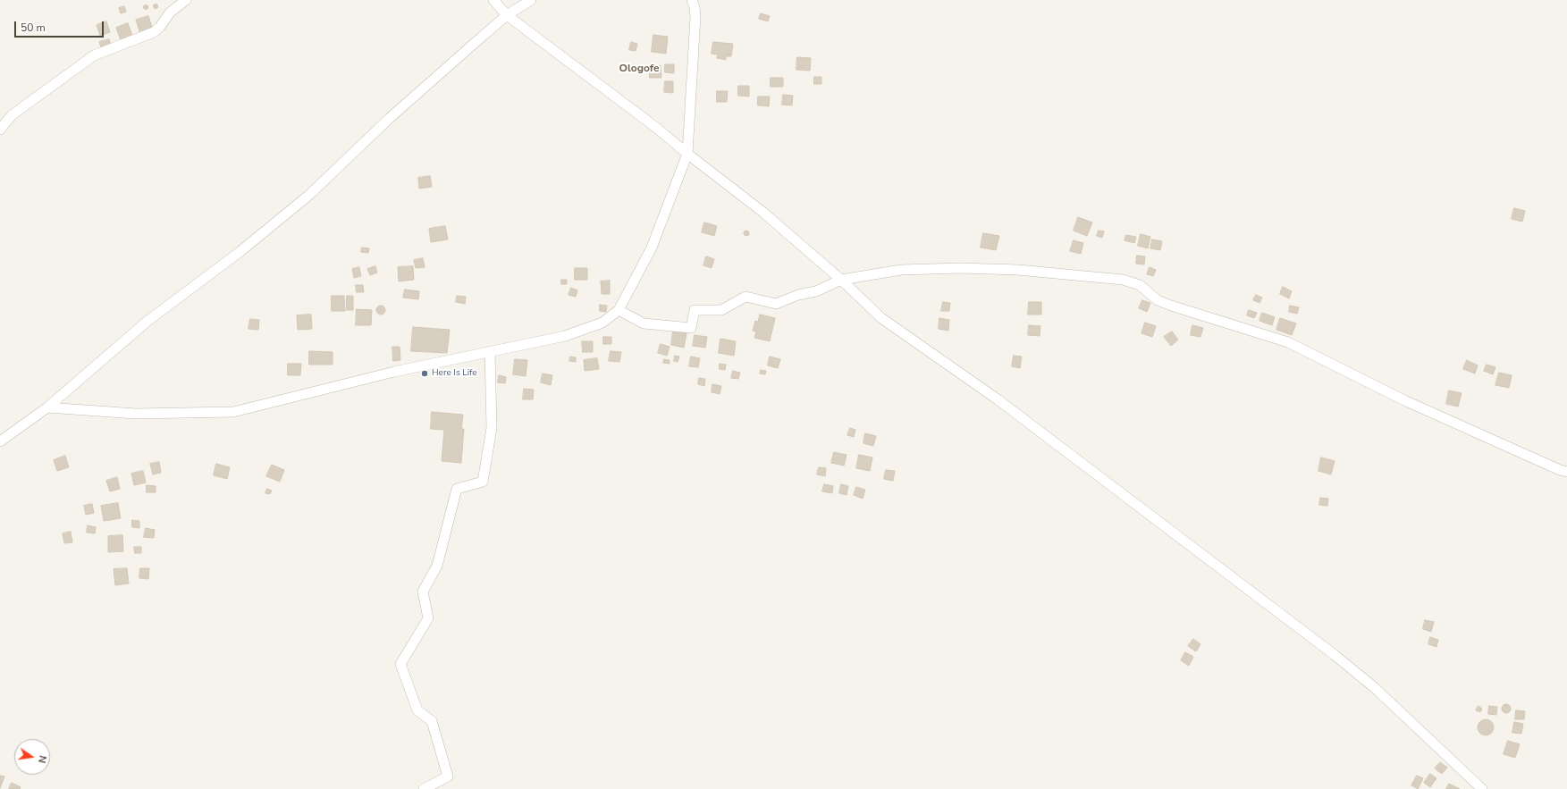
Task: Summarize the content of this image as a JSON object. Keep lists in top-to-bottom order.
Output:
{
  "districts": ["Ologofe"],
  "places": ["Here Is Life"],
  "scale_bar": "50 m",
  "north": "right"
}
